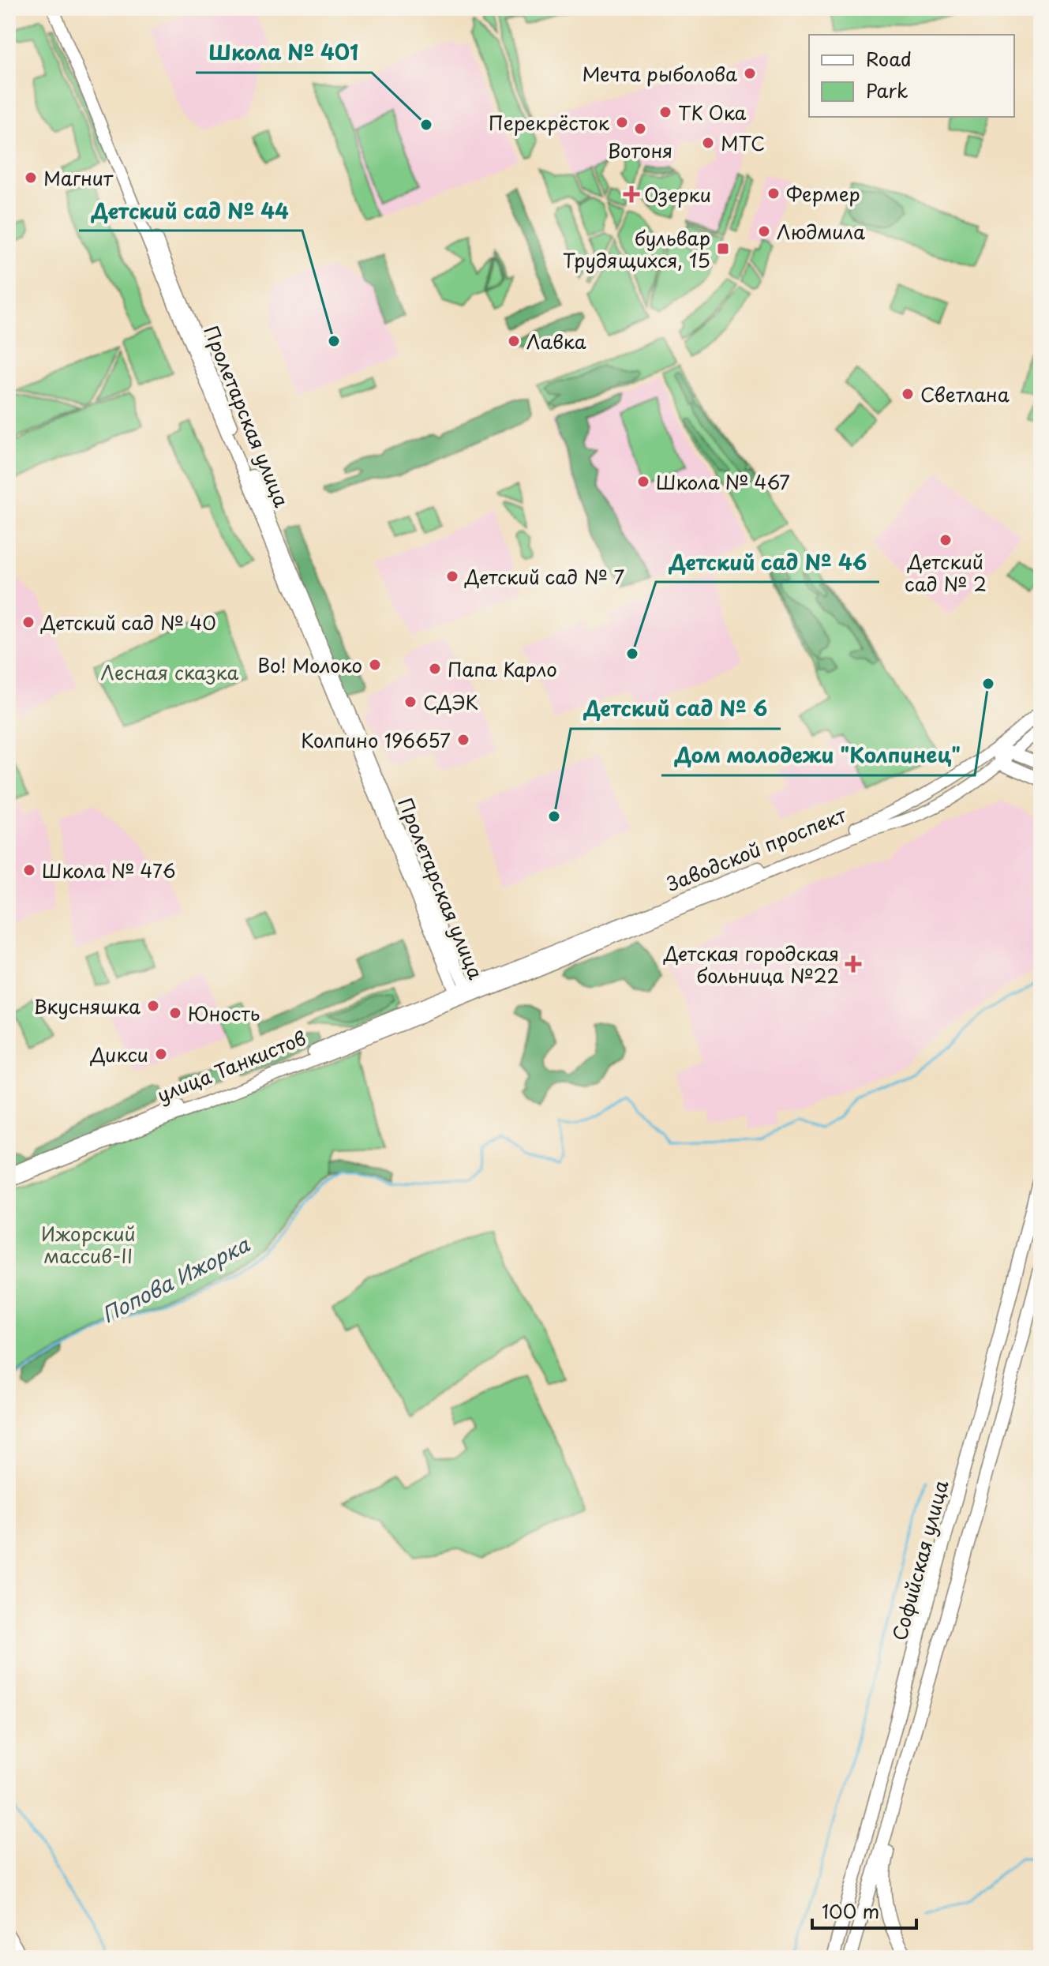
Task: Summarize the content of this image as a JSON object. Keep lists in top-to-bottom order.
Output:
{
  "streets": {
    "main road": [
      "Пролетарская улица",
      "Заводской проспект",
      "улица Танкистов",
      "Софийская улица"
    ]
  },
  "crossings": [
    ["Пролетарская улица", "Заводской проспект"],
    ["Пролетарская улица", "улица Танкистов"],
    ["Заводской проспект", "улица Танкистов"]
  ],
  "water": ["Попова Ижорка"],
  "parks": ["Лесная сказка", "Ижорский массив-II"],
  "places": {
    "other": [
      "Мечта рыболова",
      "ТК Ока",
      "Перекрёсток",
      "Школа № 401",
      "Вотоня",
      "МТС",
      "Магнит",
      "Фермер",
      "Людмила",
      "Детский сад № 44",
      "Лавка",
      "Светлана",
      "Школа № 467",
      "Детский сад № 2",
      "Детский сад № 7",
      "Детский сад № 40",
      "Детский сад № 46",
      "Во! Молоко",
      "Папа Карло",
      "Дом молодежи \"Колпинец\"",
      "СДЭК",
      "Колпино 196657",
      "Детский сад № 6",
      "Школа № 476",
      "Вкусняшка",
      "Юность",
      "Дикси"
    ],
    "health": ["Озерки", "Детская городская больница №22"],
    "transit": ["бульвар Трудящихся, 15"]
  },
  "legend": ["Road", "Park"],
  "scale_bar": "100 m"
}
